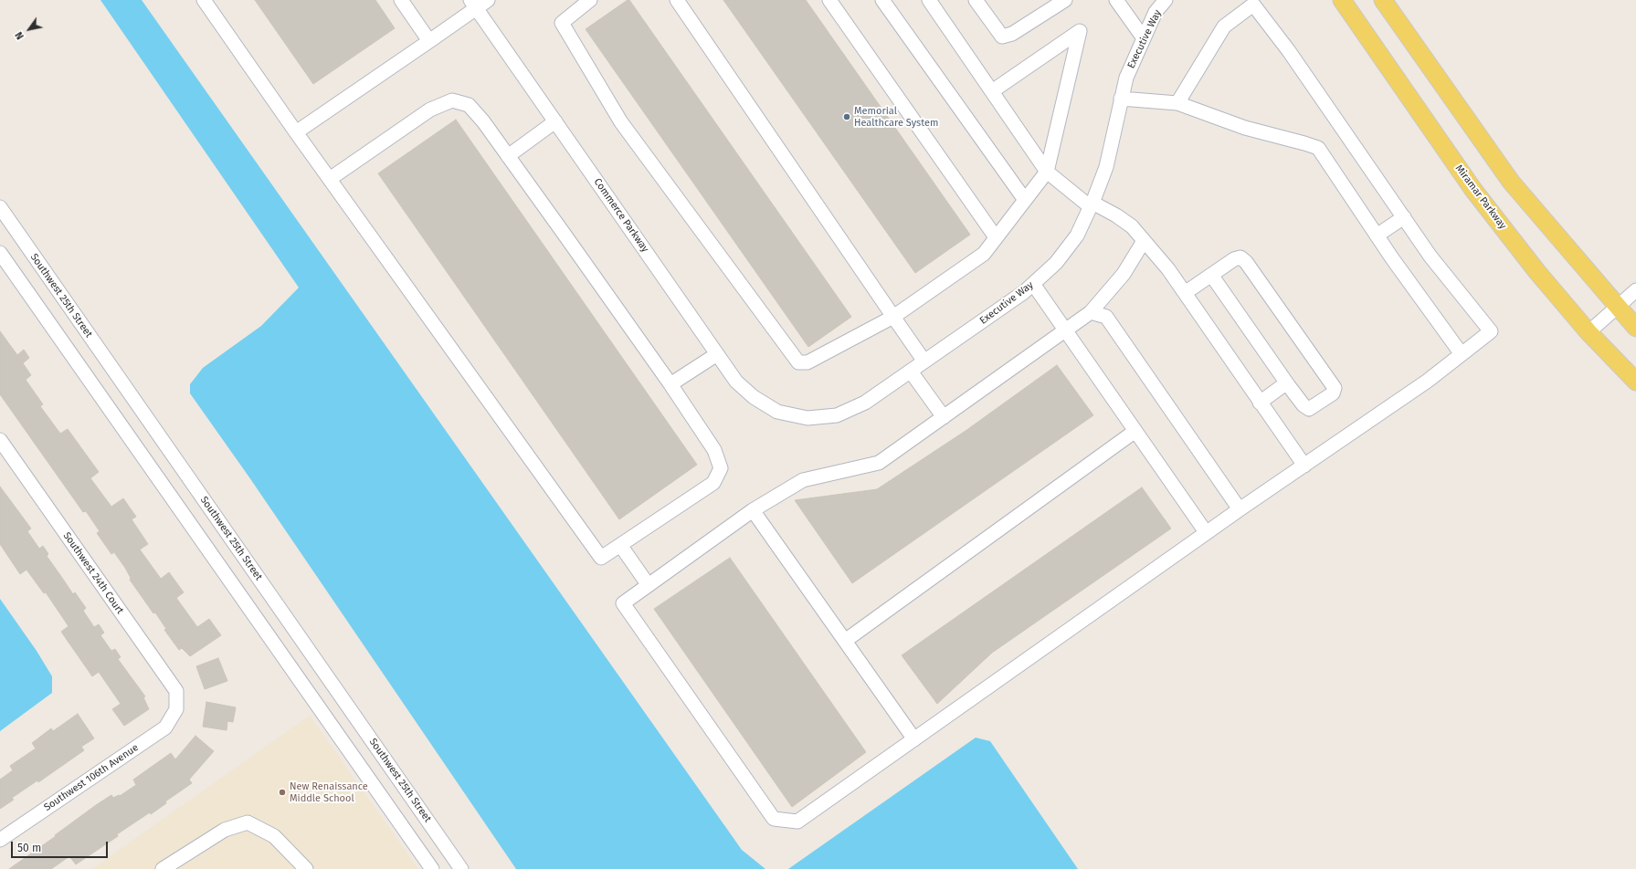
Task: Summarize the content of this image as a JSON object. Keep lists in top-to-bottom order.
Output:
{
  "streets": {
    "main road": ["Miramar Parkway"],
    "street": [
      "Executive Way",
      "Commerce Parkway",
      "Southwest 25th Street",
      "Southwest 24th Court",
      "Southwest 106th Avenue"
    ]
  },
  "crossings": [
    ["Executive Way", "Commerce Parkway"],
    ["Southwest 24th Court", "Southwest 106th Avenue"]
  ],
  "places": ["Memorial Healthcare System", "New Renaissance Middle School"],
  "scale_bar": "50 m",
  "north": "bottom left"
}
